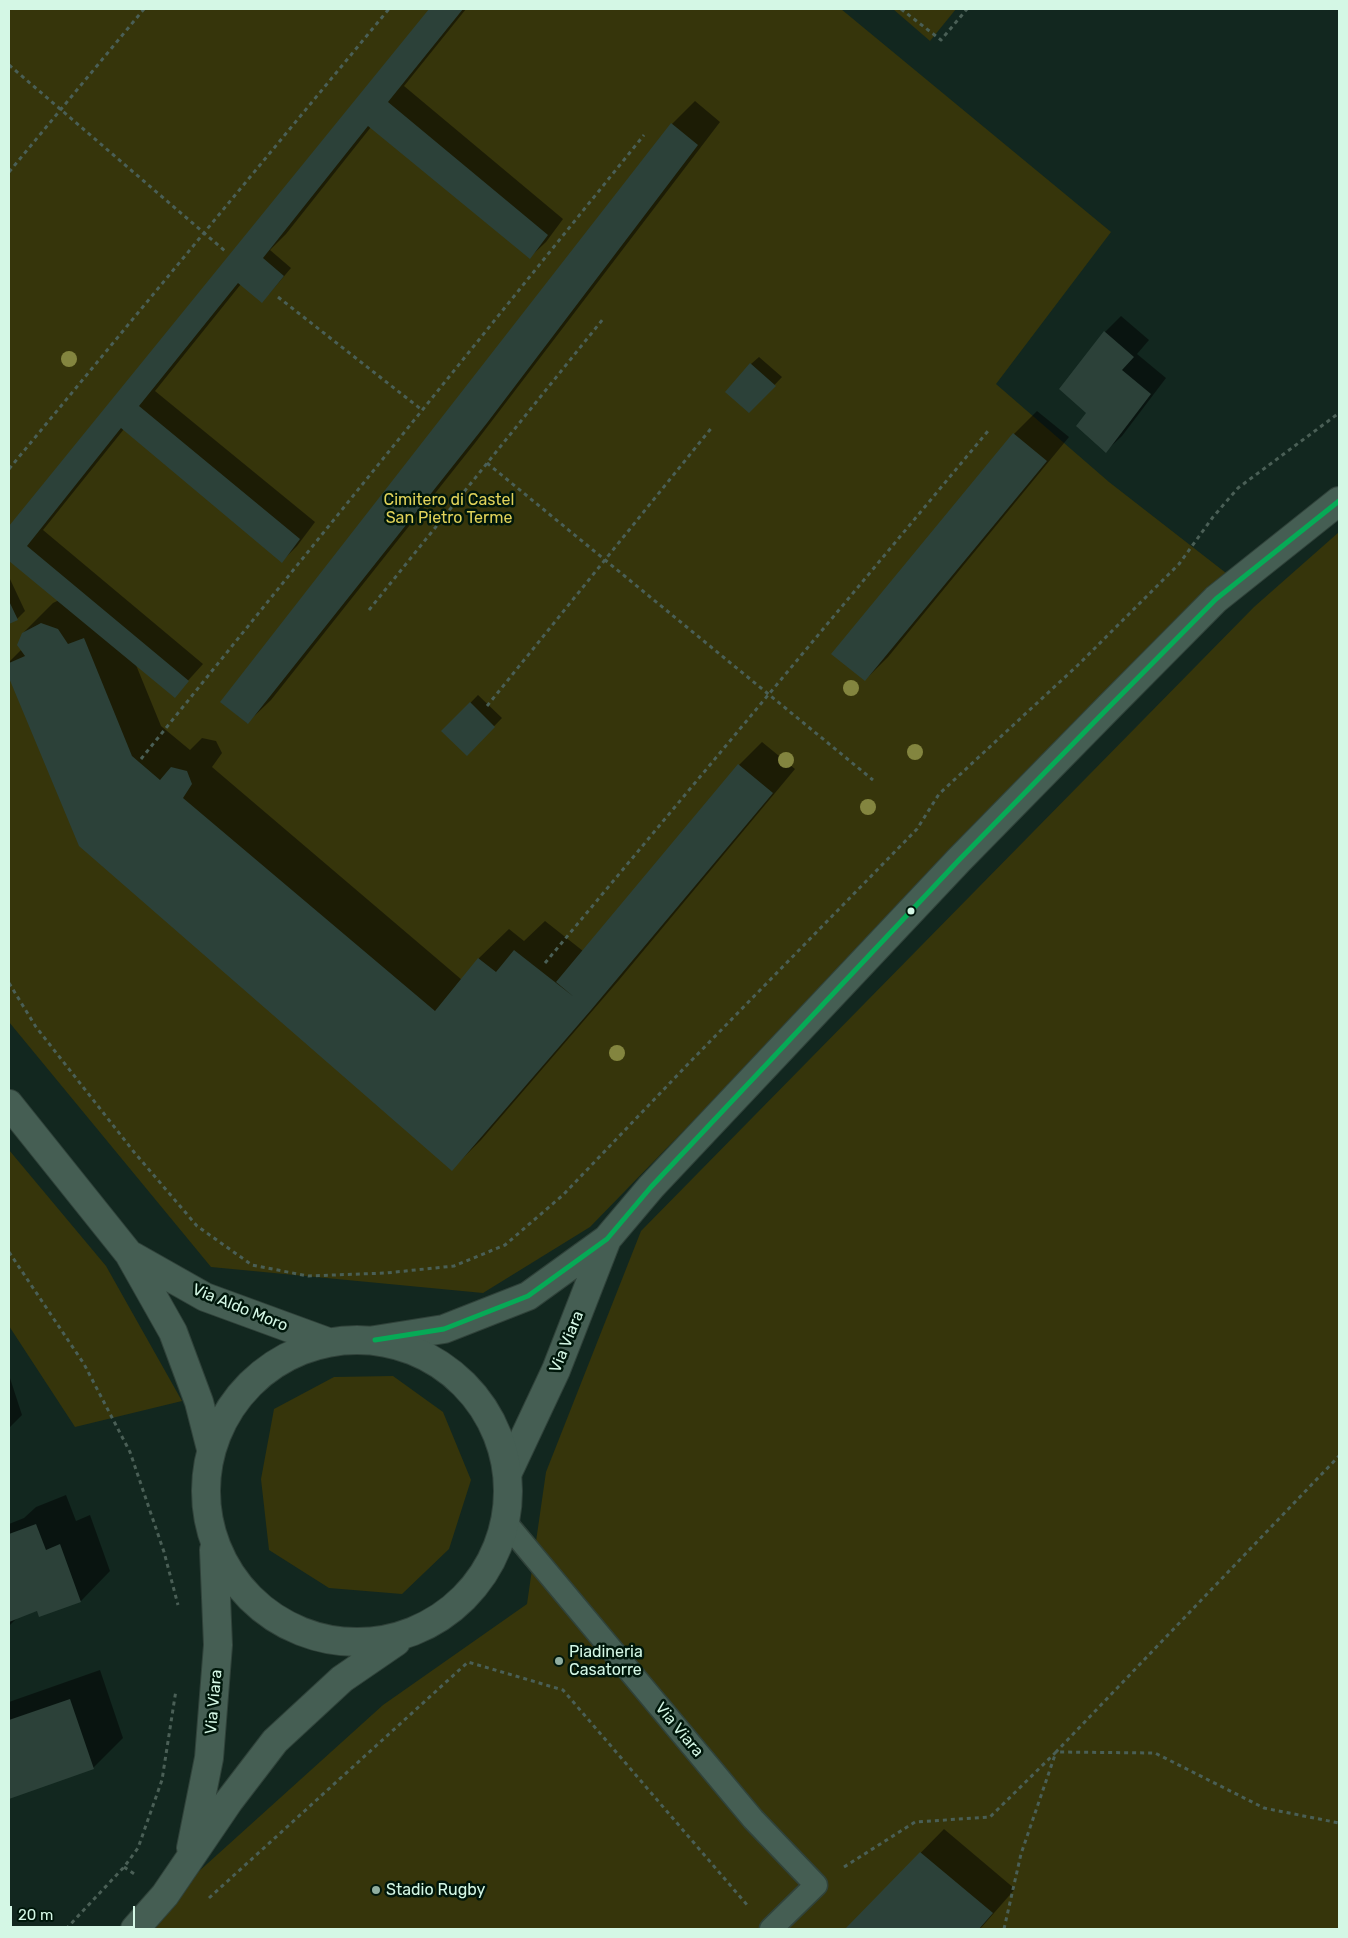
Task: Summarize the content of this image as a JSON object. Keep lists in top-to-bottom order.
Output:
{
  "streets": {
    "main road": ["Via Aldo Moro", "Via Viara"]
  },
  "parks": ["Cimitero di Castel San Pietro Terme"],
  "places": ["Piadineria Casatorre", "Stadio Rugby"],
  "scale_bar": "20 m"
}
